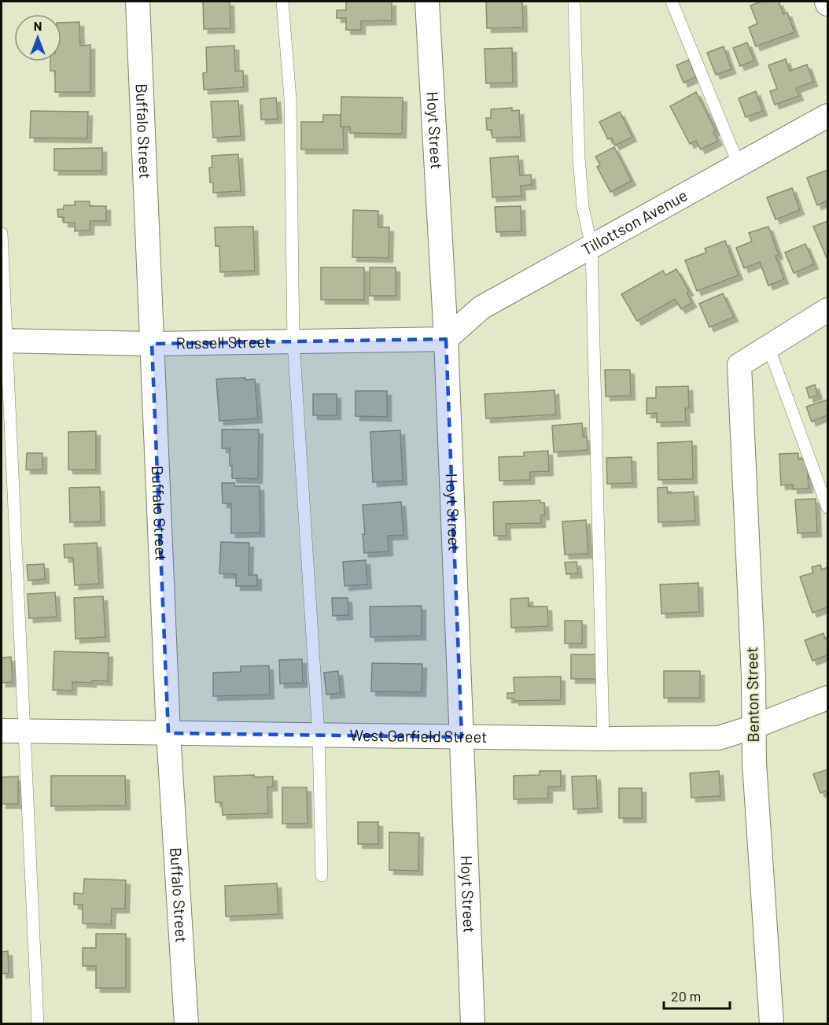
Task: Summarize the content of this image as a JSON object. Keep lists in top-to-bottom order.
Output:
{
  "streets": {
    "street": [
      "Buffalo Street",
      "Hoyt Street",
      "Tillottson Avenue",
      "Russell Street",
      "Benton Street",
      "West Garfield Street"
    ]
  },
  "crossings": [
    ["Buffalo Street", "Russell Street"],
    ["Buffalo Street", "West Garfield Street"],
    ["Hoyt Street", "Tillottson Avenue"],
    ["Hoyt Street", "Russell Street"],
    ["Hoyt Street", "West Garfield Street"],
    ["Tillottson Avenue", "Russell Street"],
    ["Benton Street", "West Garfield Street"]
  ],
  "scale_bar": "20 m",
  "north": "top"
}
